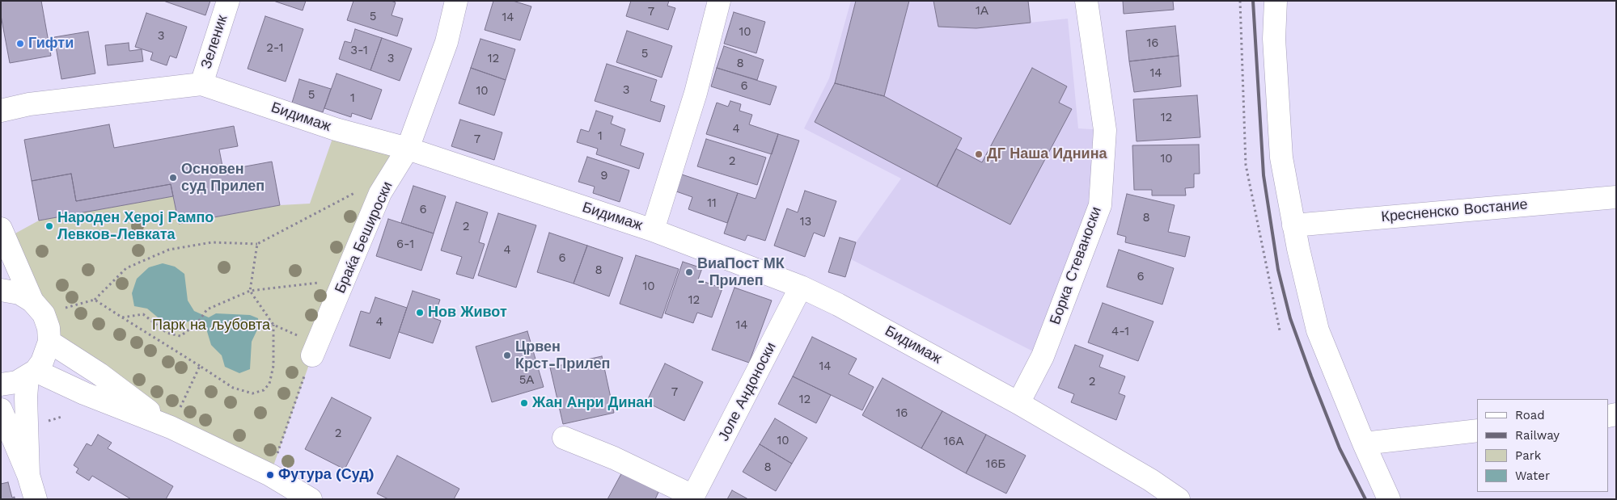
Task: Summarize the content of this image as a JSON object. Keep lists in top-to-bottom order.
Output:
{
  "streets": {
    "street": [
      "Зеленик",
      "Бидимаж",
      "Кресненско Востание",
      "Браќа Бешироски",
      "Борка Стеваноски",
      "Јоле Андоноски"
    ]
  },
  "crossings": [
    ["Зеленик", "Бидимаж"],
    ["Бидимаж", "Браќа Бешироски"],
    ["Бидимаж", "Борка Стеваноски"],
    ["Бидимаж", "Јоле Андоноски"]
  ],
  "parks": ["Парк на љубовта"],
  "places": [
    "Гифти",
    "ДГ Наша Иднина",
    "Основен суд Прилеп",
    "Народен Херој Рампо Левков-Левката",
    "ВиаПост МК - Прилеп",
    "Нов Живот",
    "Црвен Крст-Прилеп",
    "Жан Анри Динан",
    "Футура (Суд)"
  ],
  "house_numbers": [
    "1А",
    "7",
    "5",
    "14",
    "10",
    "3",
    "16",
    "2-1",
    "3-1",
    "5",
    "3",
    "12",
    "8",
    "14",
    "6",
    "3",
    "10",
    "5",
    "1",
    "12",
    "4",
    "1",
    "7",
    "10",
    "2",
    "9",
    "11",
    "6",
    "8",
    "13",
    "2",
    "6-1",
    "4",
    "6",
    "8",
    "6",
    "10",
    "12",
    "4",
    "14",
    "4-1",
    "14",
    "5А",
    "2",
    "7",
    "12",
    "16",
    "2",
    "10",
    "16А",
    "16Б",
    "8"
  ],
  "legend": [
    "Road",
    "Railway",
    "Park",
    "Water"
  ]
}
